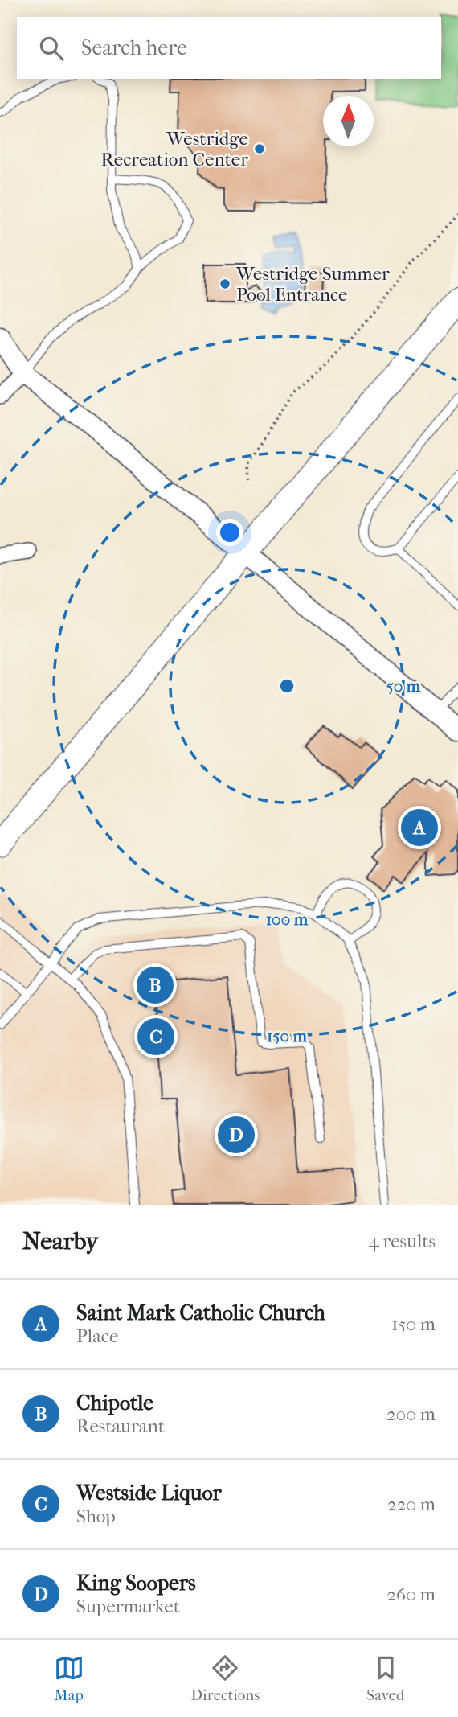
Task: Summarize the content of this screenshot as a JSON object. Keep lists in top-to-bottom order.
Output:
{
  "places": ["Westridge Recreation Center", "Westridge Summer Pool Entrance"],
  "north": "top",
  "page": {
    "search": "Search here",
    "pins": [
      "A",
      "B",
      "C",
      "D"
    ],
    "heading": ["Nearby", "4 results"],
    "list": [
      {
        "mark": "A",
        "name": "Saint Mark Catholic Church",
        "note": "Place",
        "value": "150 m"
      },
      {
        "mark": "B",
        "name": "Chipotle",
        "note": "Restaurant",
        "value": "200 m"
      },
      {
        "mark": "C",
        "name": "Westside Liquor",
        "note": "Shop",
        "value": "220 m"
      },
      {
        "mark": "D",
        "name": "King Soopers",
        "note": "Supermarket",
        "value": "260 m"
      }
    ],
    "nav": ["Map", "Directions", "Saved"]
  },
  "rings": ["50 m", "100 m", "150 m"]
}
